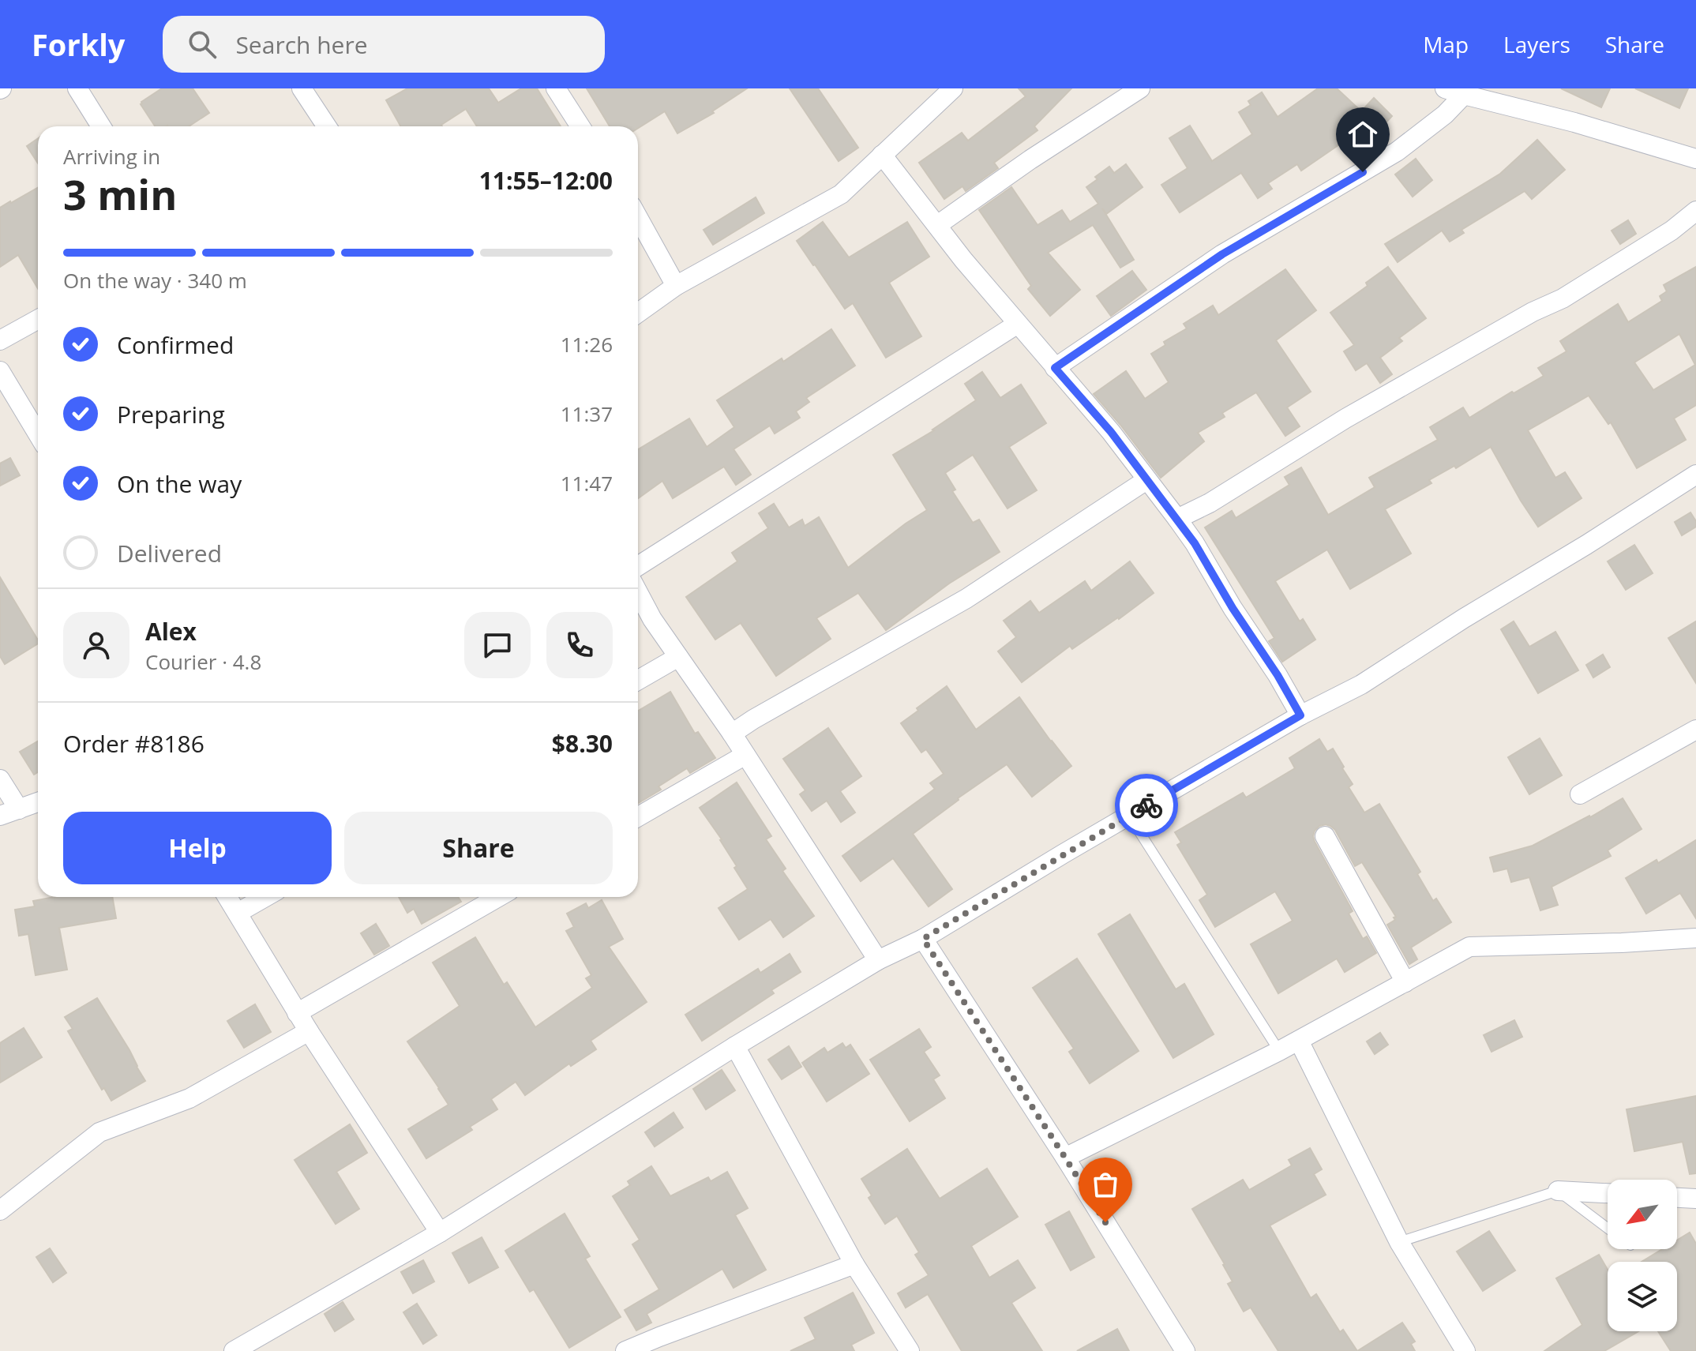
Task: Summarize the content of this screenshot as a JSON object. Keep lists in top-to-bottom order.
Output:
{
  "north": "bottom left",
  "page": {
    "header": "Forkly",
    "search": "Search here",
    "nav": ["Map", "Layers", "Share"],
    "heading": ["3 min", "Arriving in", "11:55–12:00"],
    "panel": [
      "Alex",
      "Courier · 4.8",
      "Order #8186",
      "$8.30"
    ],
    "bar": "On the way · 340 m",
    "list": [
      ["Confirmed", "11:26"],
      ["Preparing", "11:37"],
      ["On the way", "11:47"],
      "Delivered"
    ],
    "buttons": ["Help", "Share"]
  }
}
